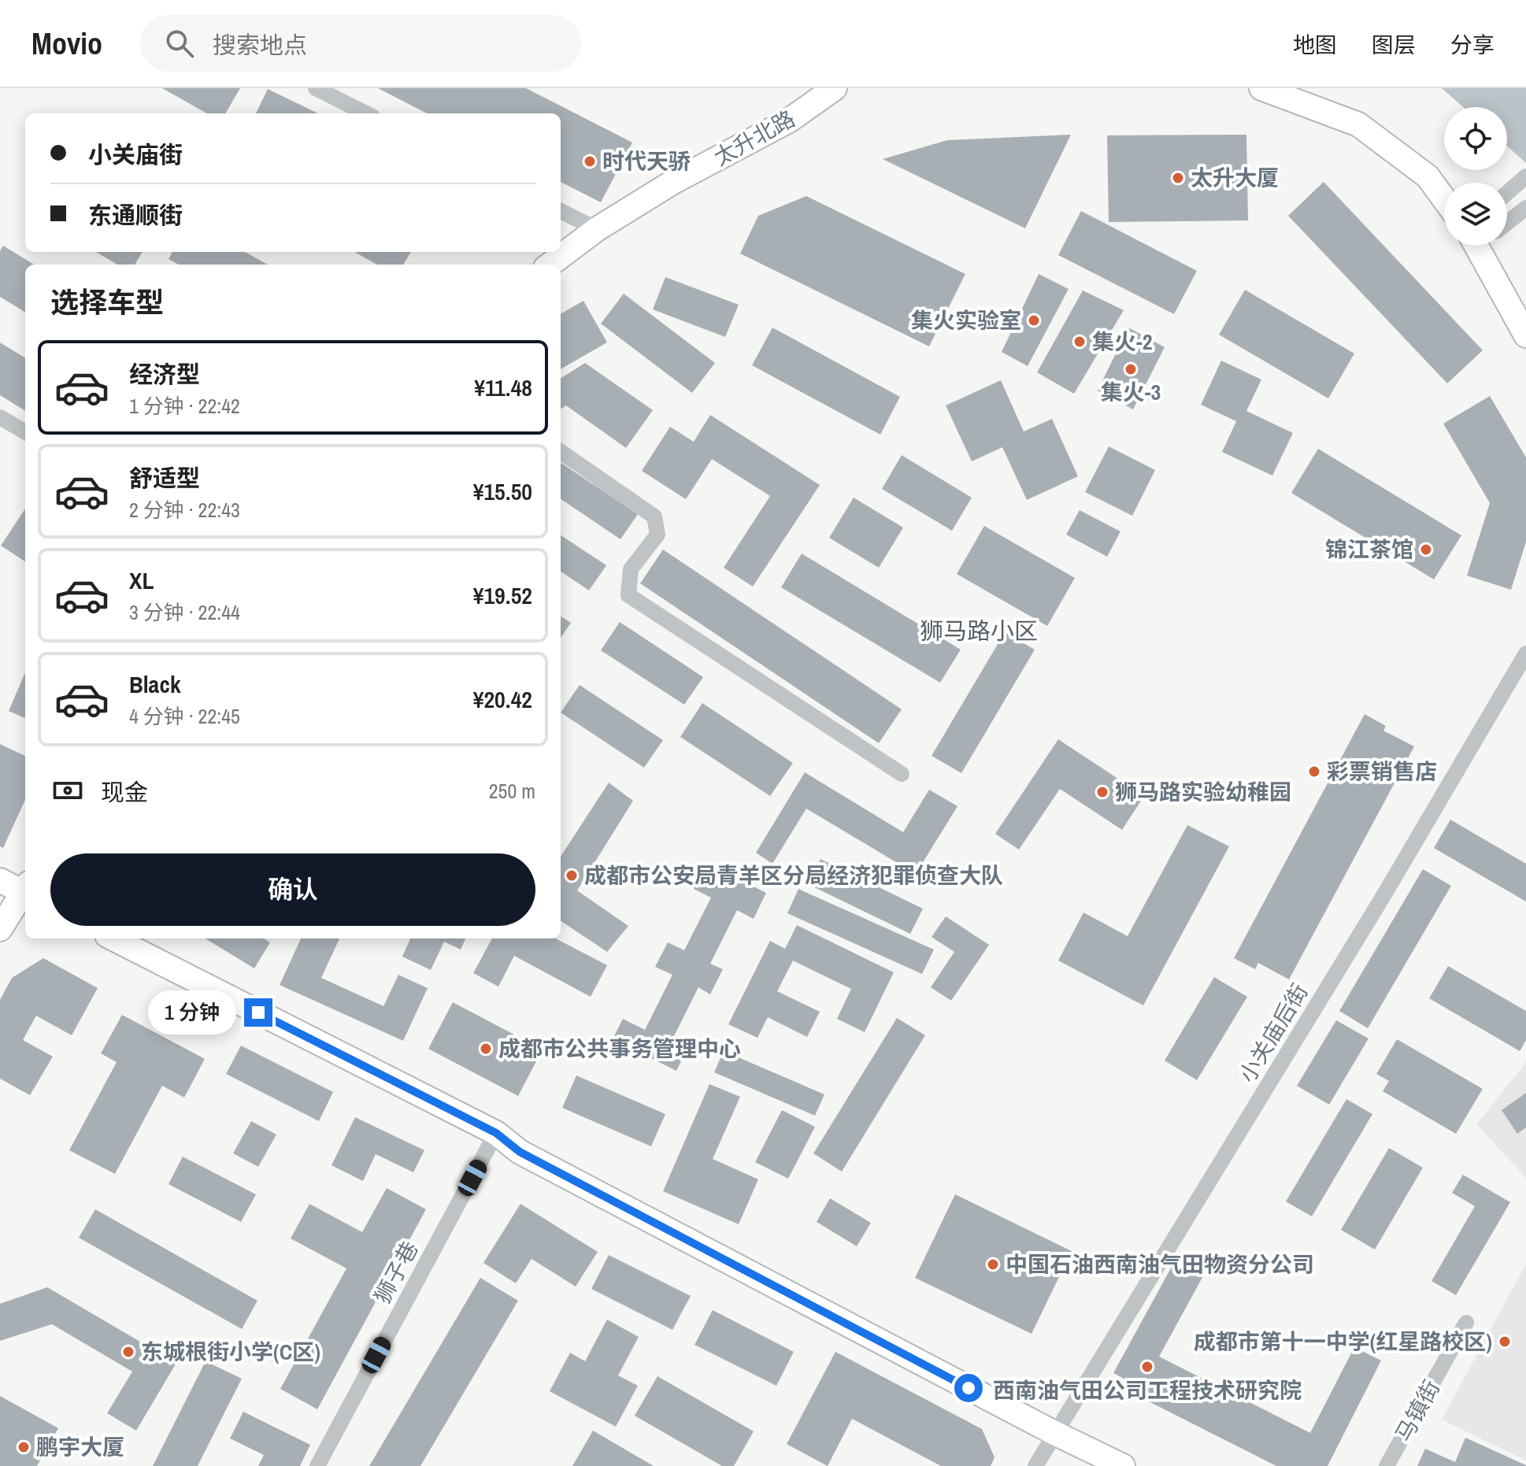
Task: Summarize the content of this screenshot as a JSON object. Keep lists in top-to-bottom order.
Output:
{
  "streets": {
    "street": [
      "太升北路",
      "小关庙后街",
      "狮子巷",
      "马镇街"
    ]
  },
  "districts": ["狮马路小区"],
  "places": [
    "时代天骄",
    "太升大厦",
    "集火实验室",
    "集火-2",
    "集火-3",
    "锦江茶馆",
    "彩票销售店",
    "狮马路实验幼稚园",
    "成都市公安局青羊区分局经济犯罪侦查大队",
    "成都市公共事务管理中心",
    "中国石油西南油气田物资分公司",
    "成都市第十一中学(红星路校区)",
    "东城根街小学(C区)",
    "西南油气田公司工程技术研究院",
    "鹏宇大厦"
  ],
  "page": {
    "header": "Movio",
    "search": "搜索地点",
    "nav": ["地图", "图层", "分享"],
    "banner": ["小关庙街", "东通顺街"],
    "heading": "选择车型",
    "list": [
      {
        "name": "经济型",
        "note": "1 分钟 · 22:42",
        "value": "¥11.48"
      },
      {
        "name": "舒适型",
        "note": "2 分钟 · 22:43",
        "value": "¥15.50"
      },
      {
        "name": "XL",
        "note": "3 分钟 · 22:44",
        "value": "¥19.52"
      },
      {
        "name": "Black",
        "note": "4 分钟 · 22:45",
        "value": "¥20.42"
      }
    ],
    "pay": ["现金", "250 m"],
    "buttons": "确认",
    "bubble": "1 分钟"
  }
}
